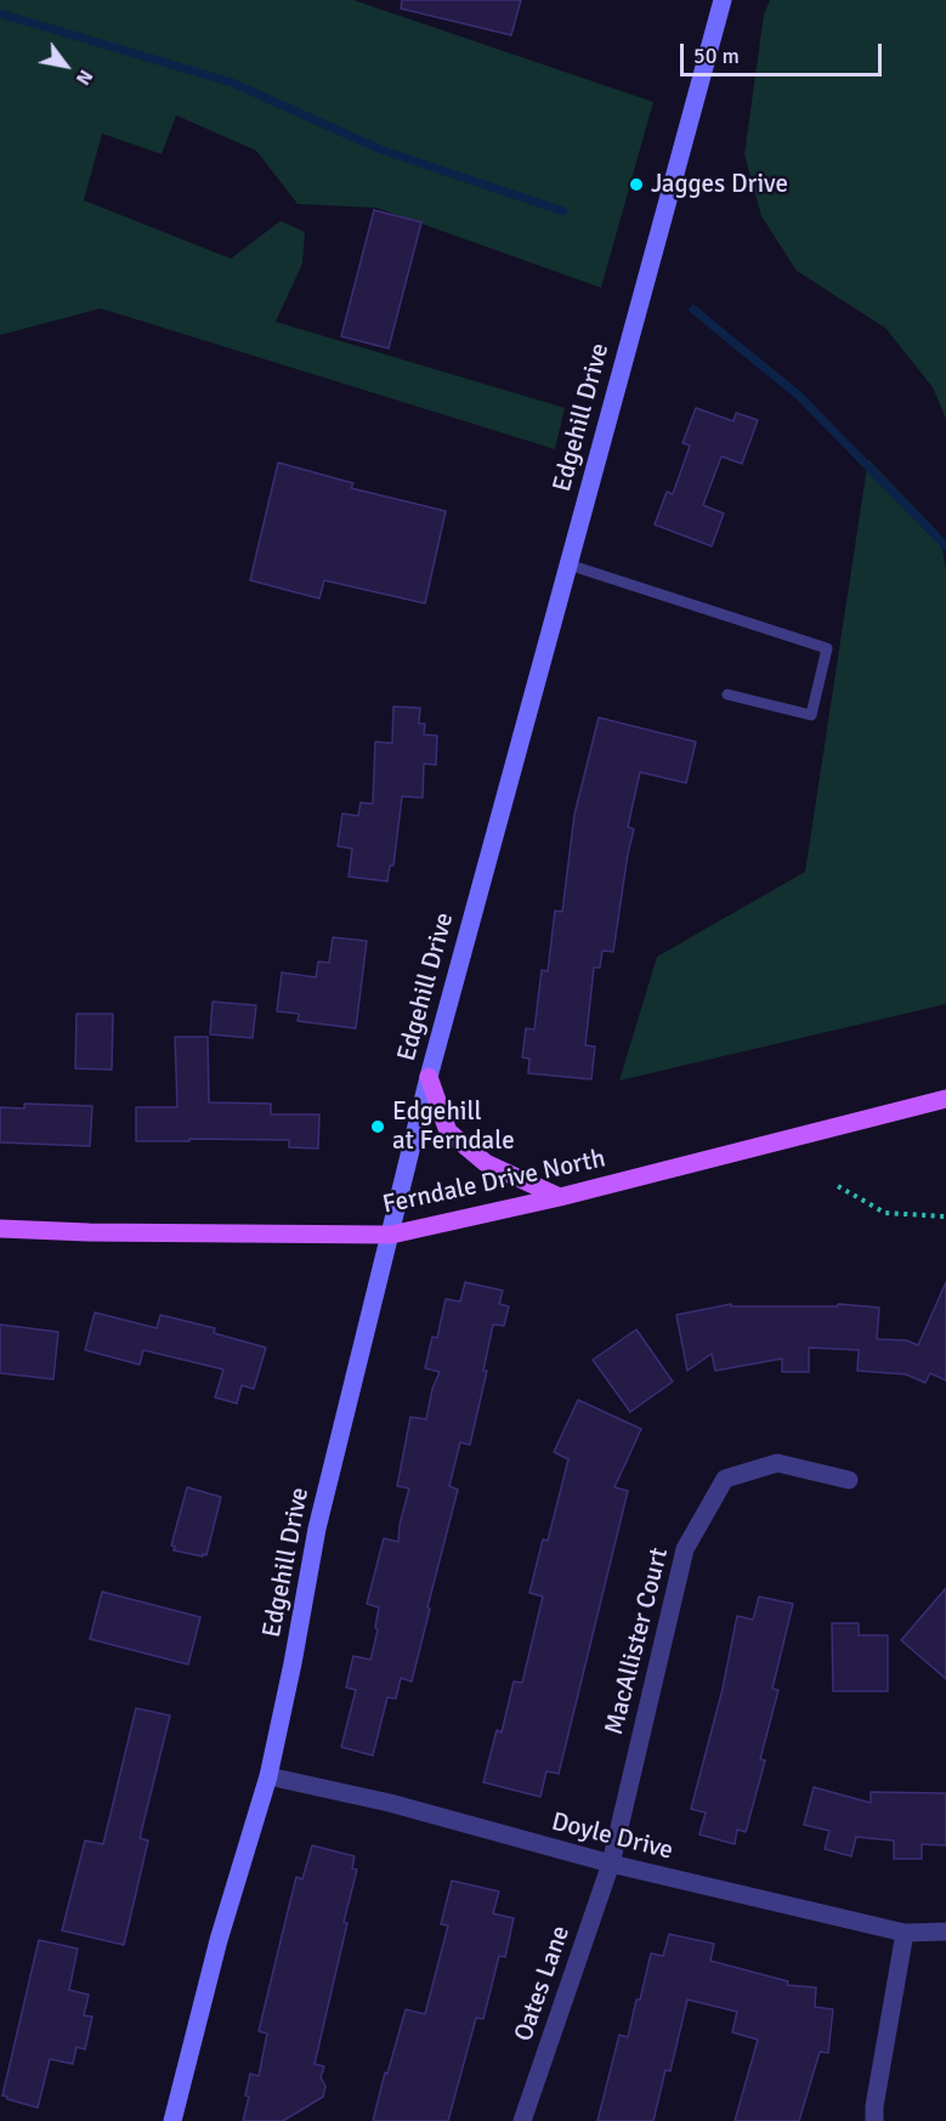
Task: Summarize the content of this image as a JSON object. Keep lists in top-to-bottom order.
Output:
{
  "streets": {
    "main road": ["Ferndale Drive North"],
    "street": [
      "Edgehill Drive",
      "MacAllister Court",
      "Doyle Drive",
      "Oates Lane"
    ]
  },
  "crossings": [
    ["Edgehill Drive", "Ferndale Drive North"],
    ["Edgehill Drive", "Doyle Drive"],
    ["MacAllister Court", "Doyle Drive"],
    ["MacAllister Court", "Oates Lane"],
    ["Doyle Drive", "Oates Lane"]
  ],
  "places": ["Jagges Drive", "Edgehill at Ferndale"],
  "scale_bar": "50 m",
  "north": "bottom right"
}
